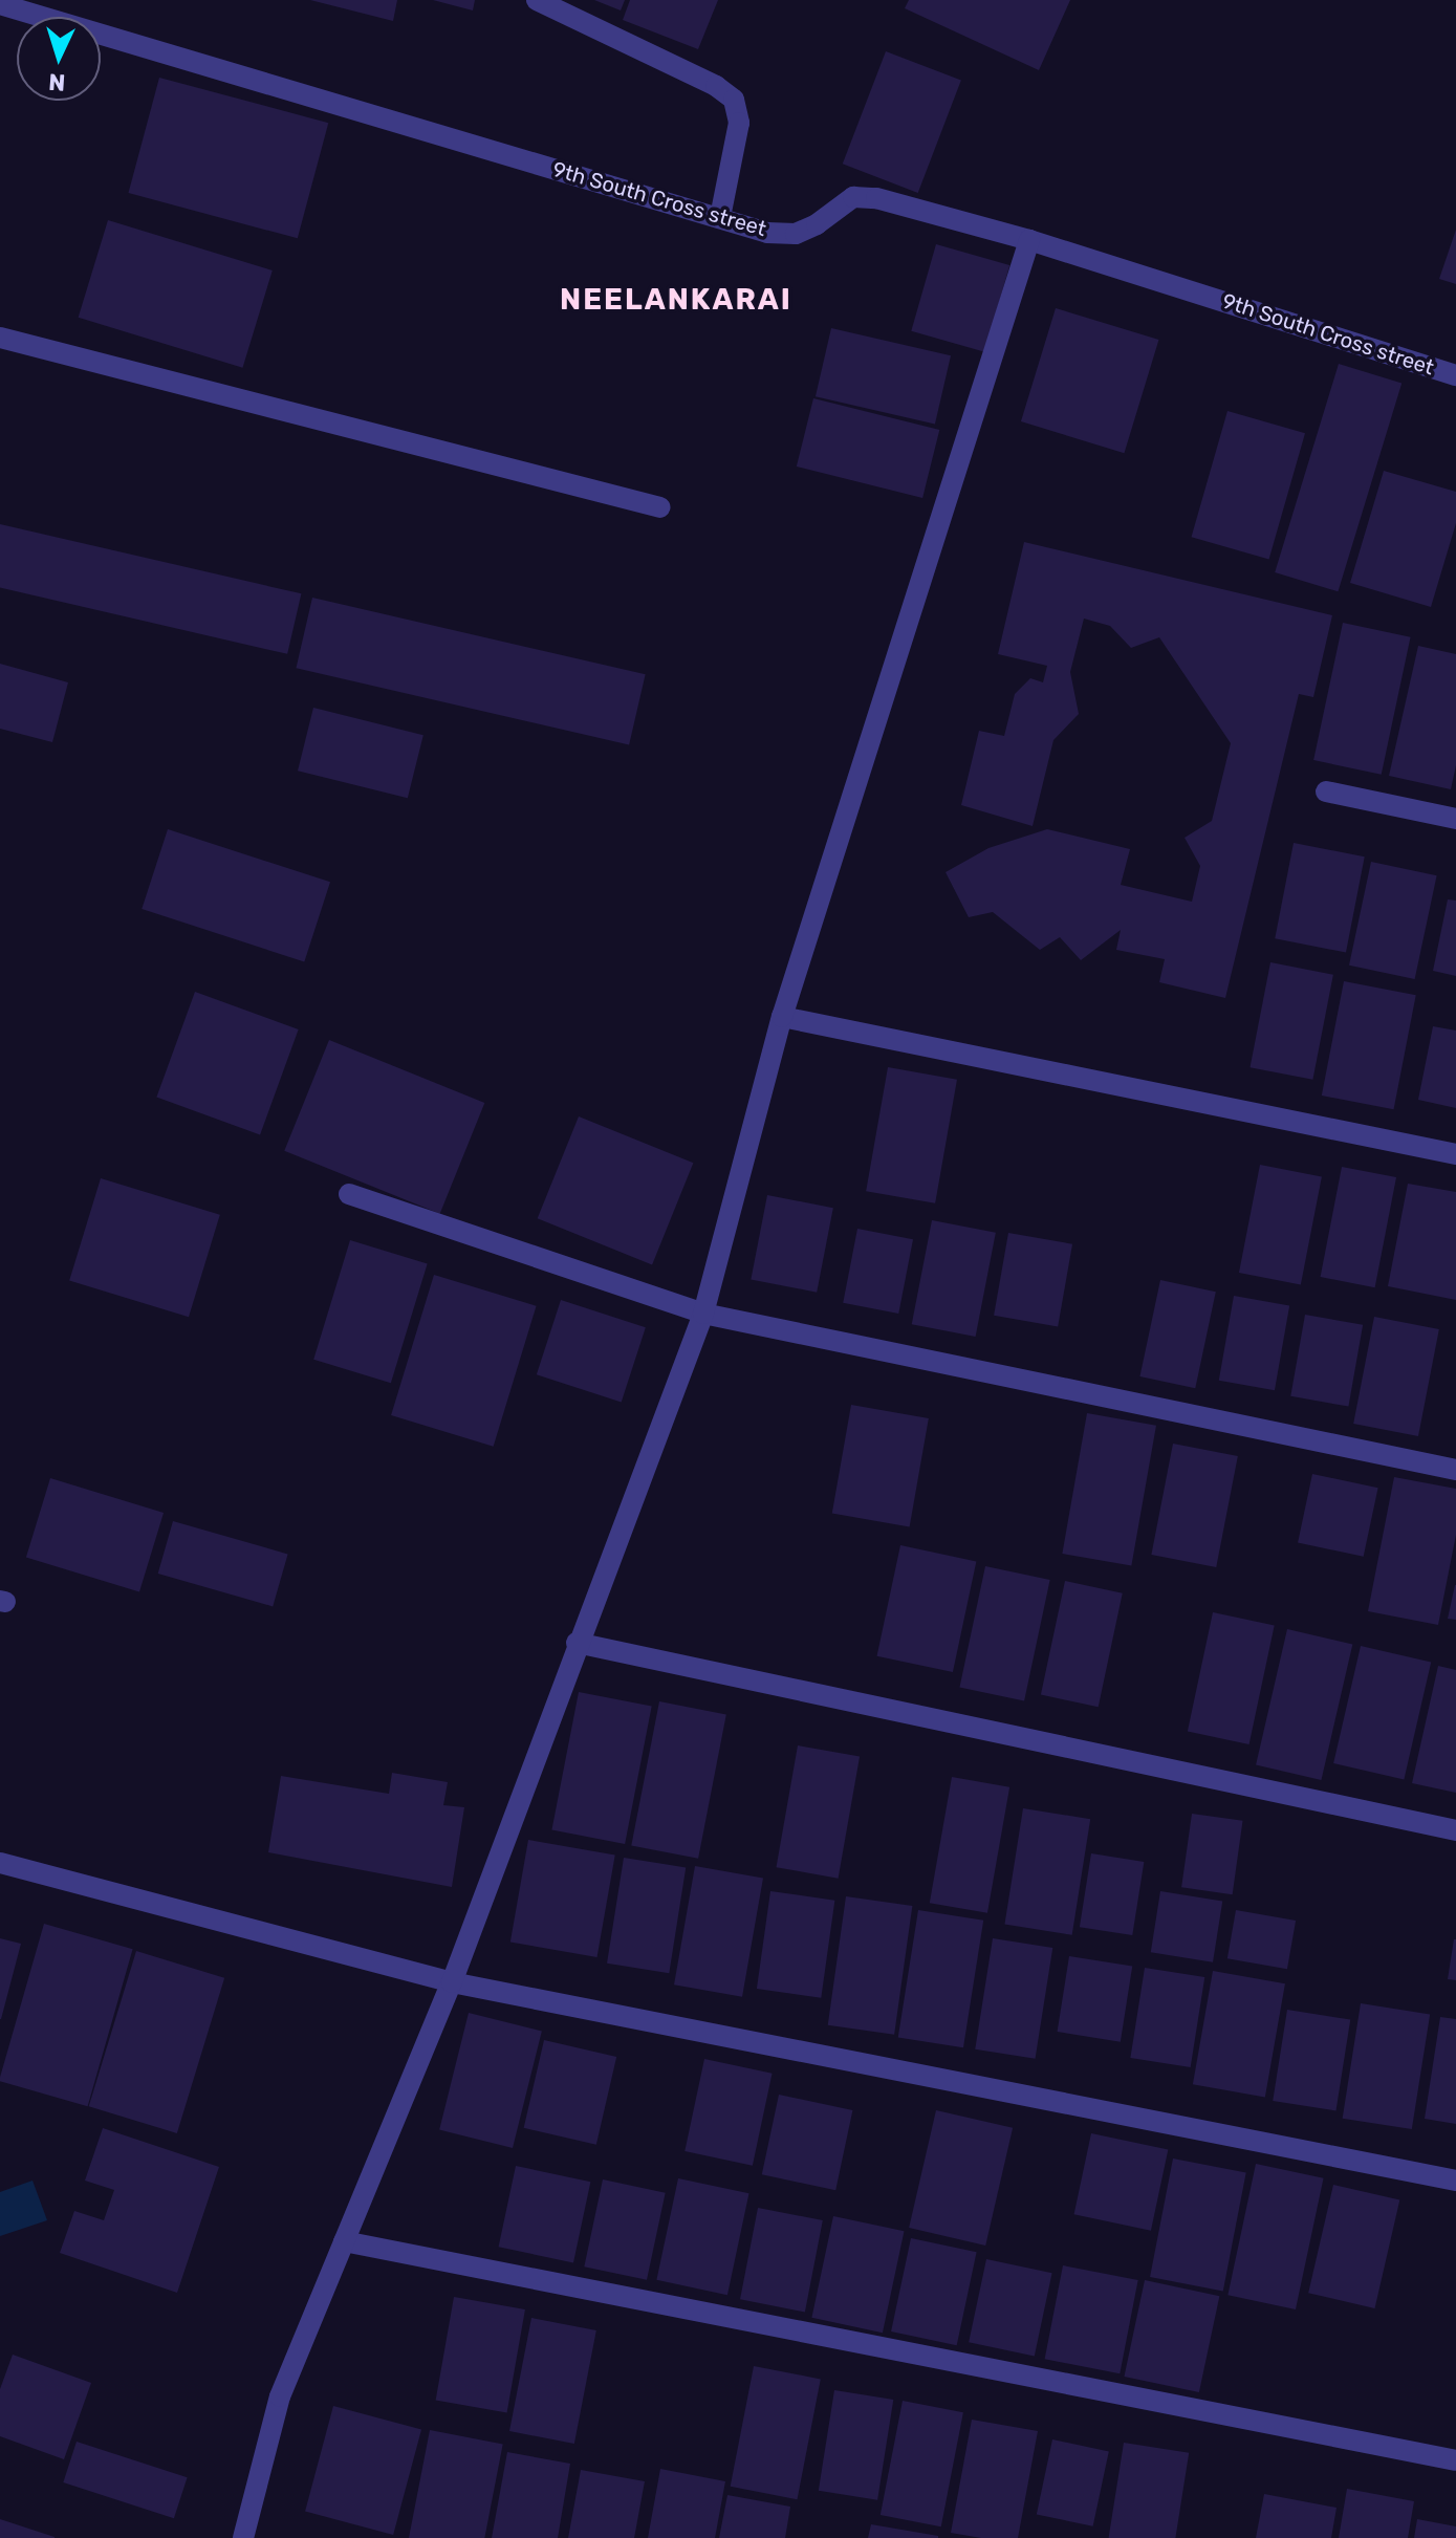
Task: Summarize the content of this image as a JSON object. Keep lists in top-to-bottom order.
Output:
{
  "streets": {
    "street": ["9th South Cross street"]
  },
  "districts": ["NEELANKARAI"],
  "north": "bottom"
}
